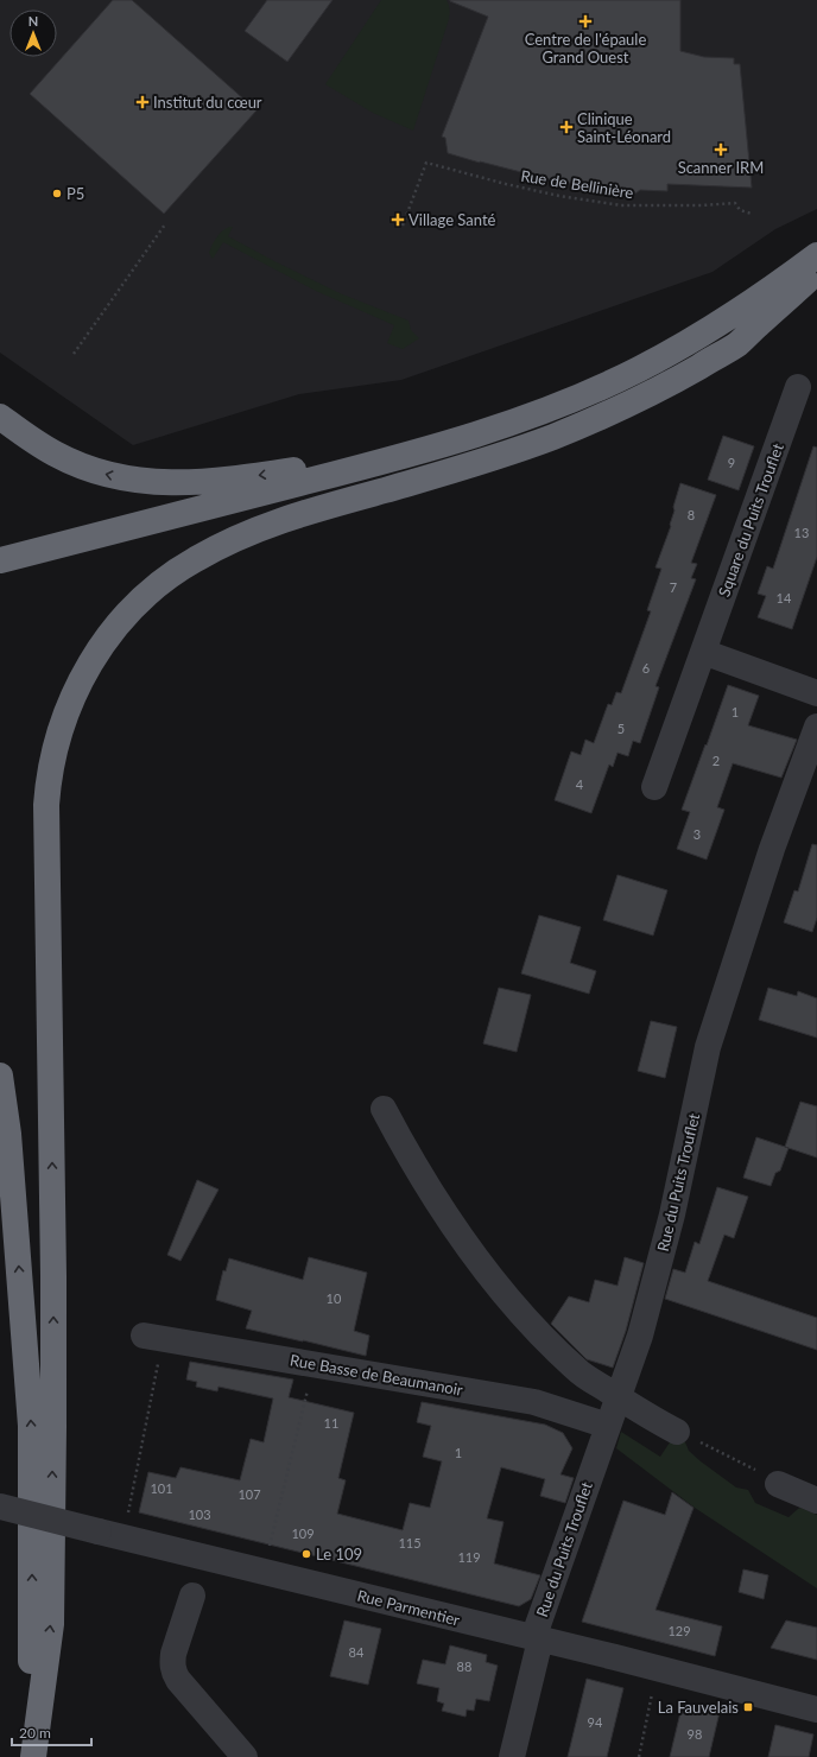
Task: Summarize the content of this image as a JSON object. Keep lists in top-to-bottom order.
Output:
{
  "streets": {
    "street": [
      "Square du Puits Trouflet",
      "Rue du Puits Trouflet",
      "Rue Basse de Beaumanoir",
      "Rue Parmentier"
    ],
    "path": ["Rue de Bellinière"]
  },
  "crossings": [
    ["Rue du Puits Trouflet", "Rue Basse de Beaumanoir"],
    ["Rue du Puits Trouflet", "Rue Parmentier"]
  ],
  "places": {
    "health": [
      "Centre de l'épaule Grand Ouest",
      "Institut du cœur",
      "Clinique Saint-Léonard",
      "Scanner IRM",
      "Village Santé"
    ],
    "other": ["P5", "Le 109"],
    "transit": ["La Fauvelais"]
  },
  "house_numbers": [
    "9",
    "8",
    "13",
    "7",
    "14",
    "6",
    "1",
    "5",
    "2",
    "4",
    "3",
    "10",
    "11",
    "1",
    "101",
    "107",
    "103",
    "109",
    "115",
    "119",
    "129",
    "84",
    "88",
    "94",
    "98"
  ],
  "scale_bar": "20 m",
  "north": "top"
}
